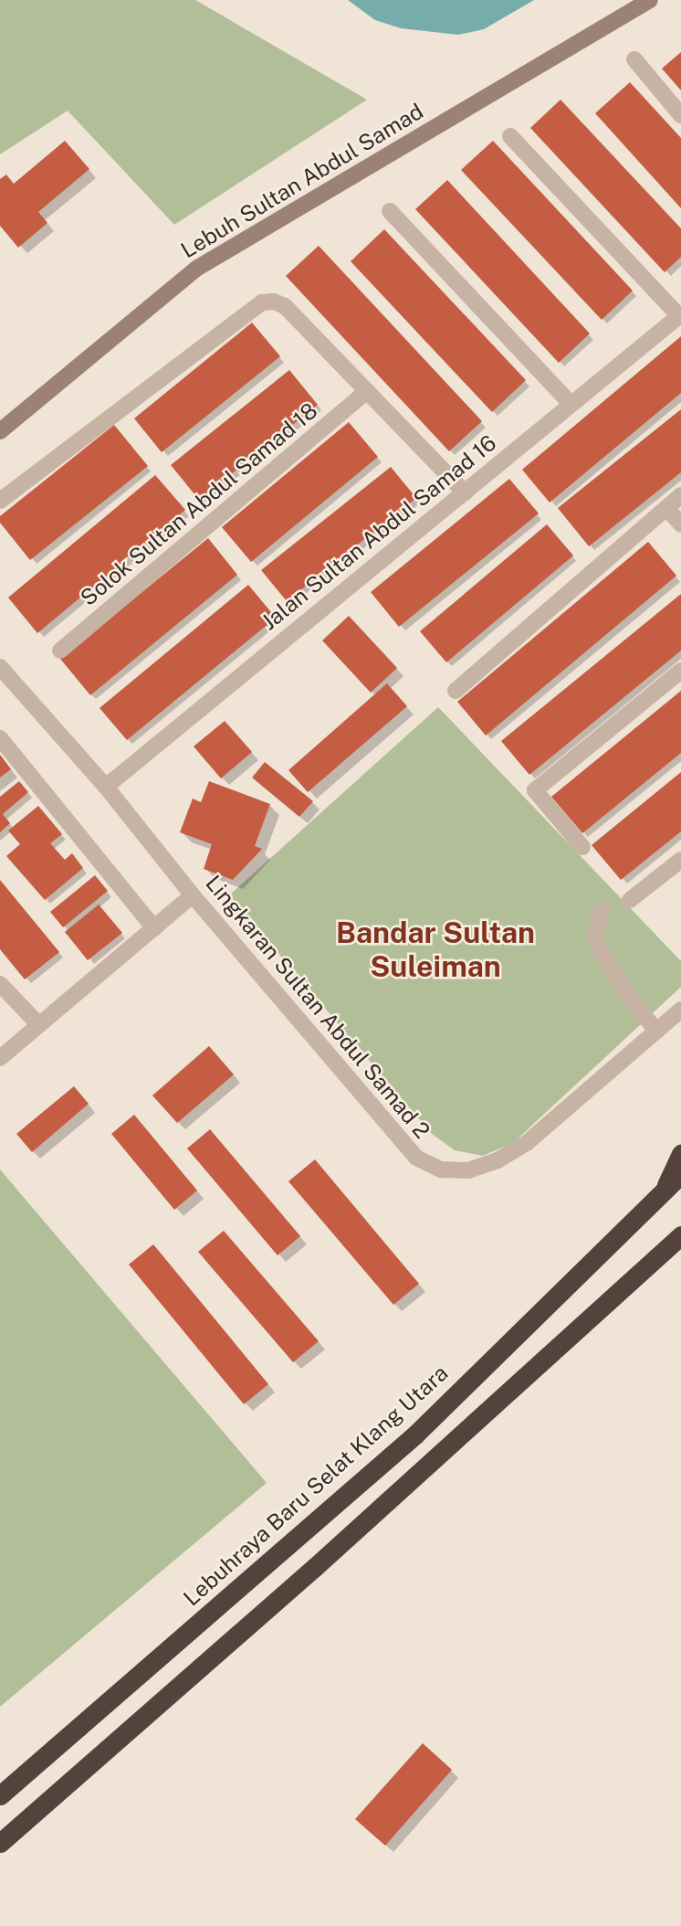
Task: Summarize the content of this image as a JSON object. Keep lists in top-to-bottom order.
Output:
{
  "streets": {
    "highway": ["Lebuhraya Baru Selat Klang Utara"],
    "street": [
      "Lebuh Sultan Abdul Samad",
      "Solok Sultan Abdul Samad 18",
      "Jalan Sultan Abdul Samad 16",
      "Lingkaran Sultan Abdul Samad 2"
    ]
  },
  "crossings": [
    ["Jalan Sultan Abdul Samad 16", "Lingkaran Sultan Abdul Samad 2"]
  ],
  "districts": ["Bandar Sultan Suleiman"]
}
